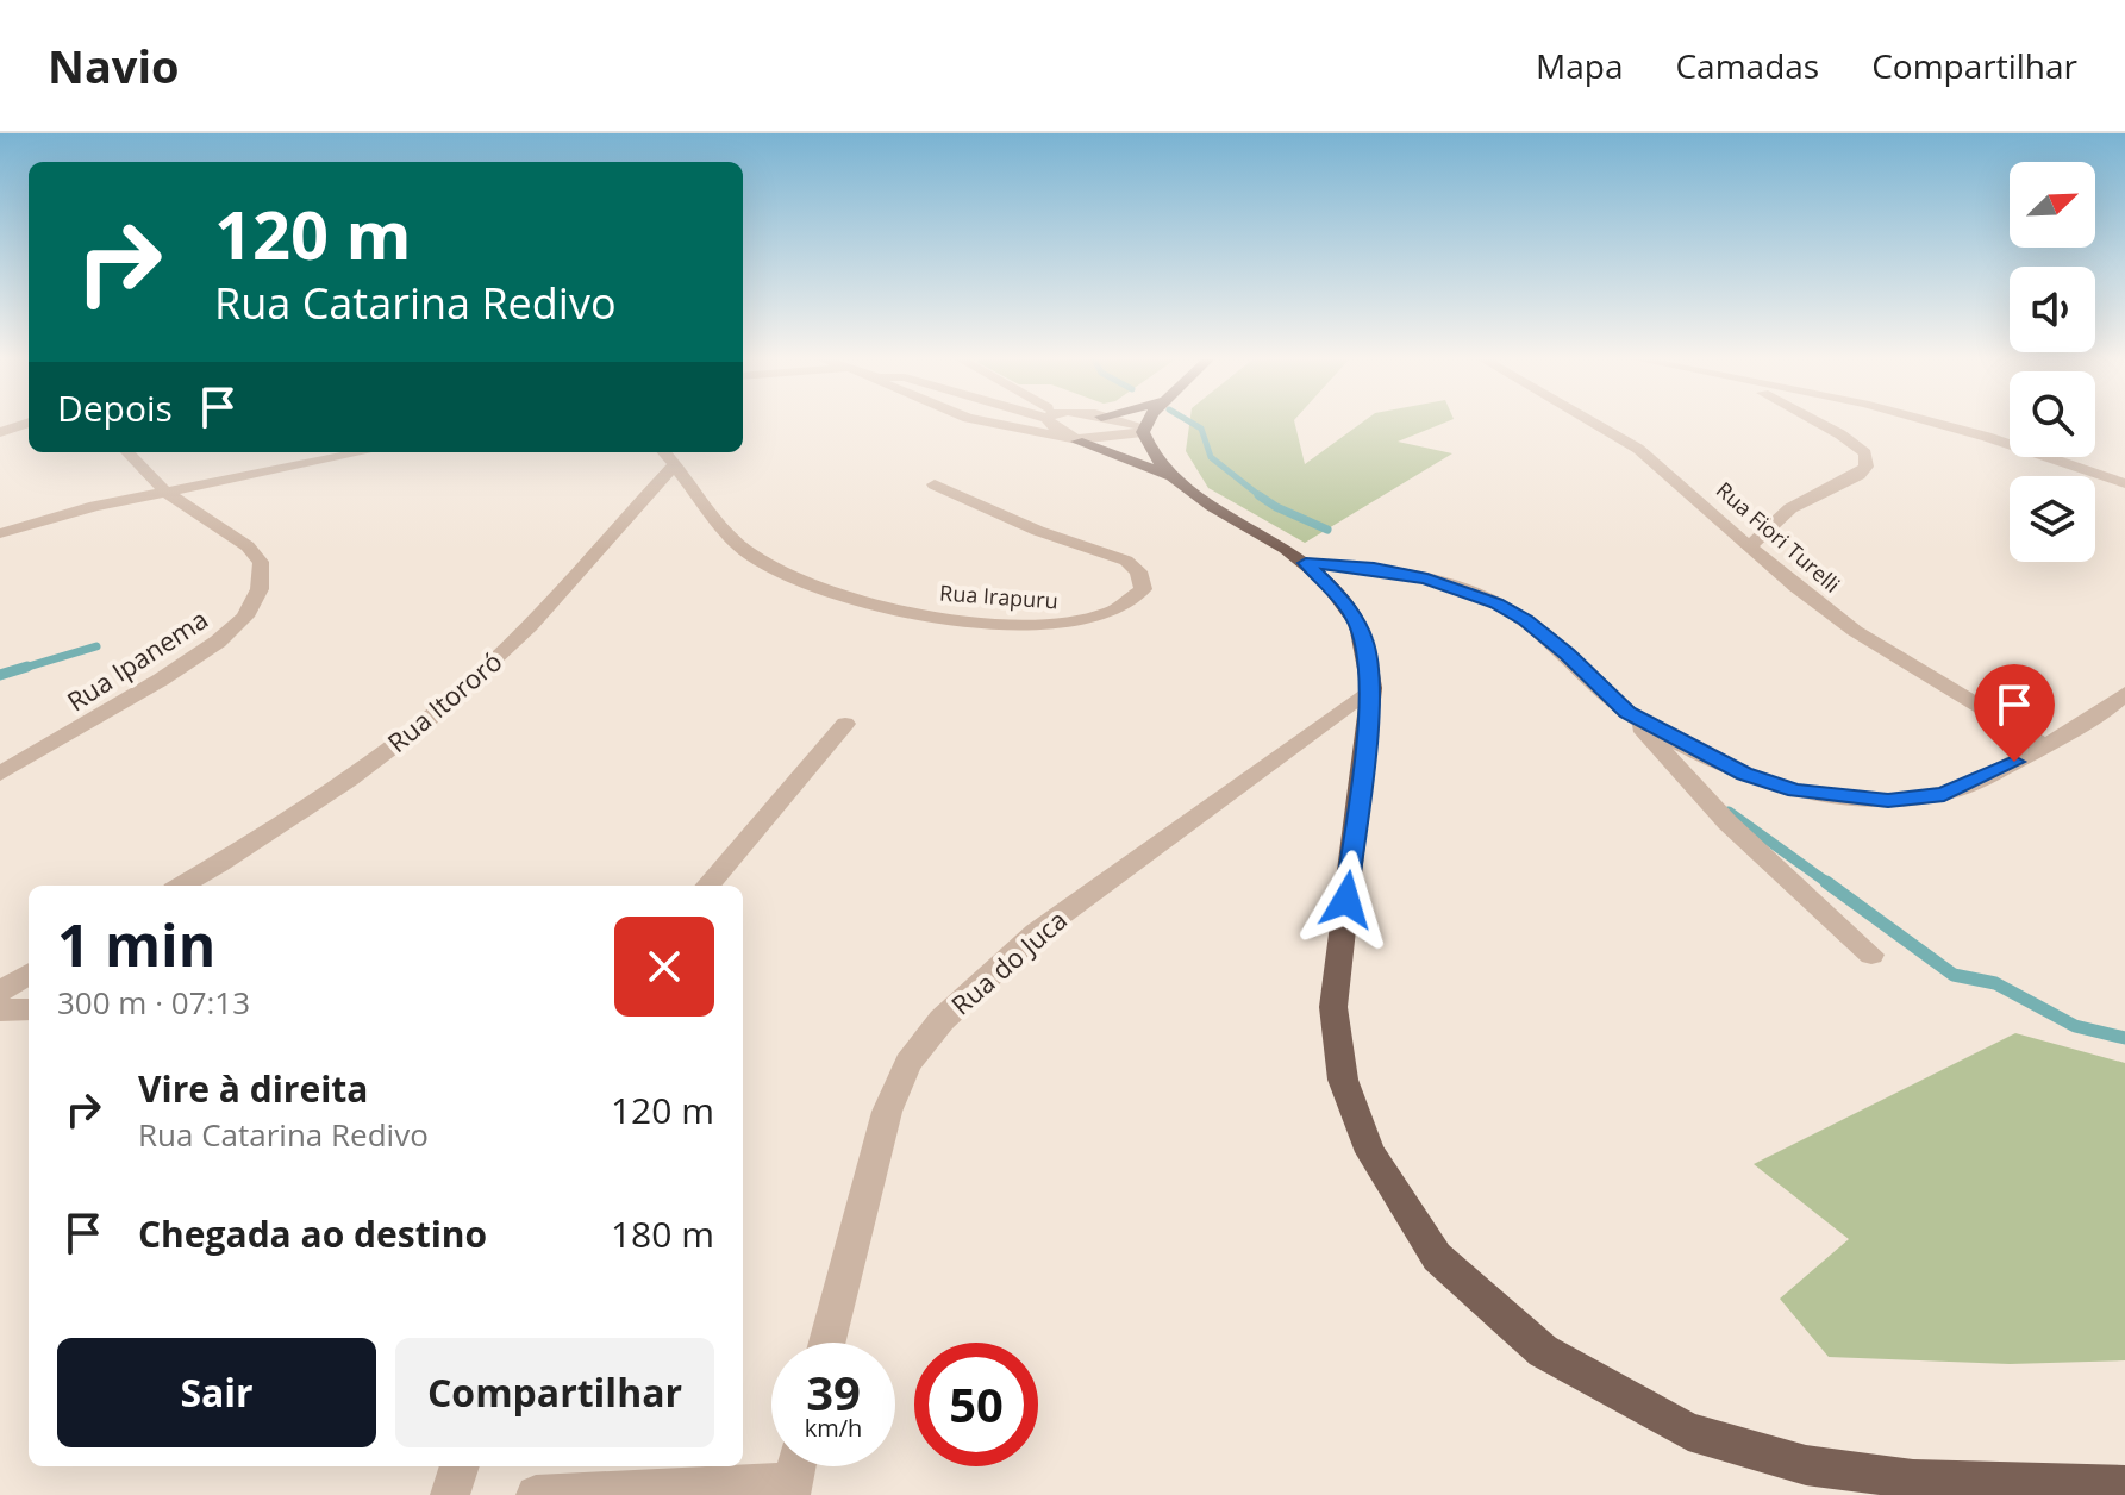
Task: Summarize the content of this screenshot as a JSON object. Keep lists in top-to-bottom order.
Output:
{
  "streets": {
    "street": [
      "Rua Fiori Turelli",
      "Rua Irapuru",
      "Rua Ipanema",
      "Rua Itororó",
      "Rua do Juca"
    ]
  },
  "crossings": [
    ["Rua Irapuru", "Rua Itororó"]
  ],
  "north": "top right",
  "page": {
    "header": "Navio",
    "nav": ["Mapa", "Camadas", "Compartilhar"],
    "turn": ["120 m", "Rua Catarina Redivo"],
    "then": "Depois",
    "heading": ["1 min", "300 m · 07:13"],
    "list": [
      {
        "name": "Vire à direita",
        "note": "Rua Catarina Redivo",
        "value": "120 m"
      },
      {
        "name": "Chegada ao destino",
        "value": "180 m"
      }
    ],
    "buttons": ["Sair", "Compartilhar"],
    "speed": "39 km/h",
    "limit": "50"
  }
}
